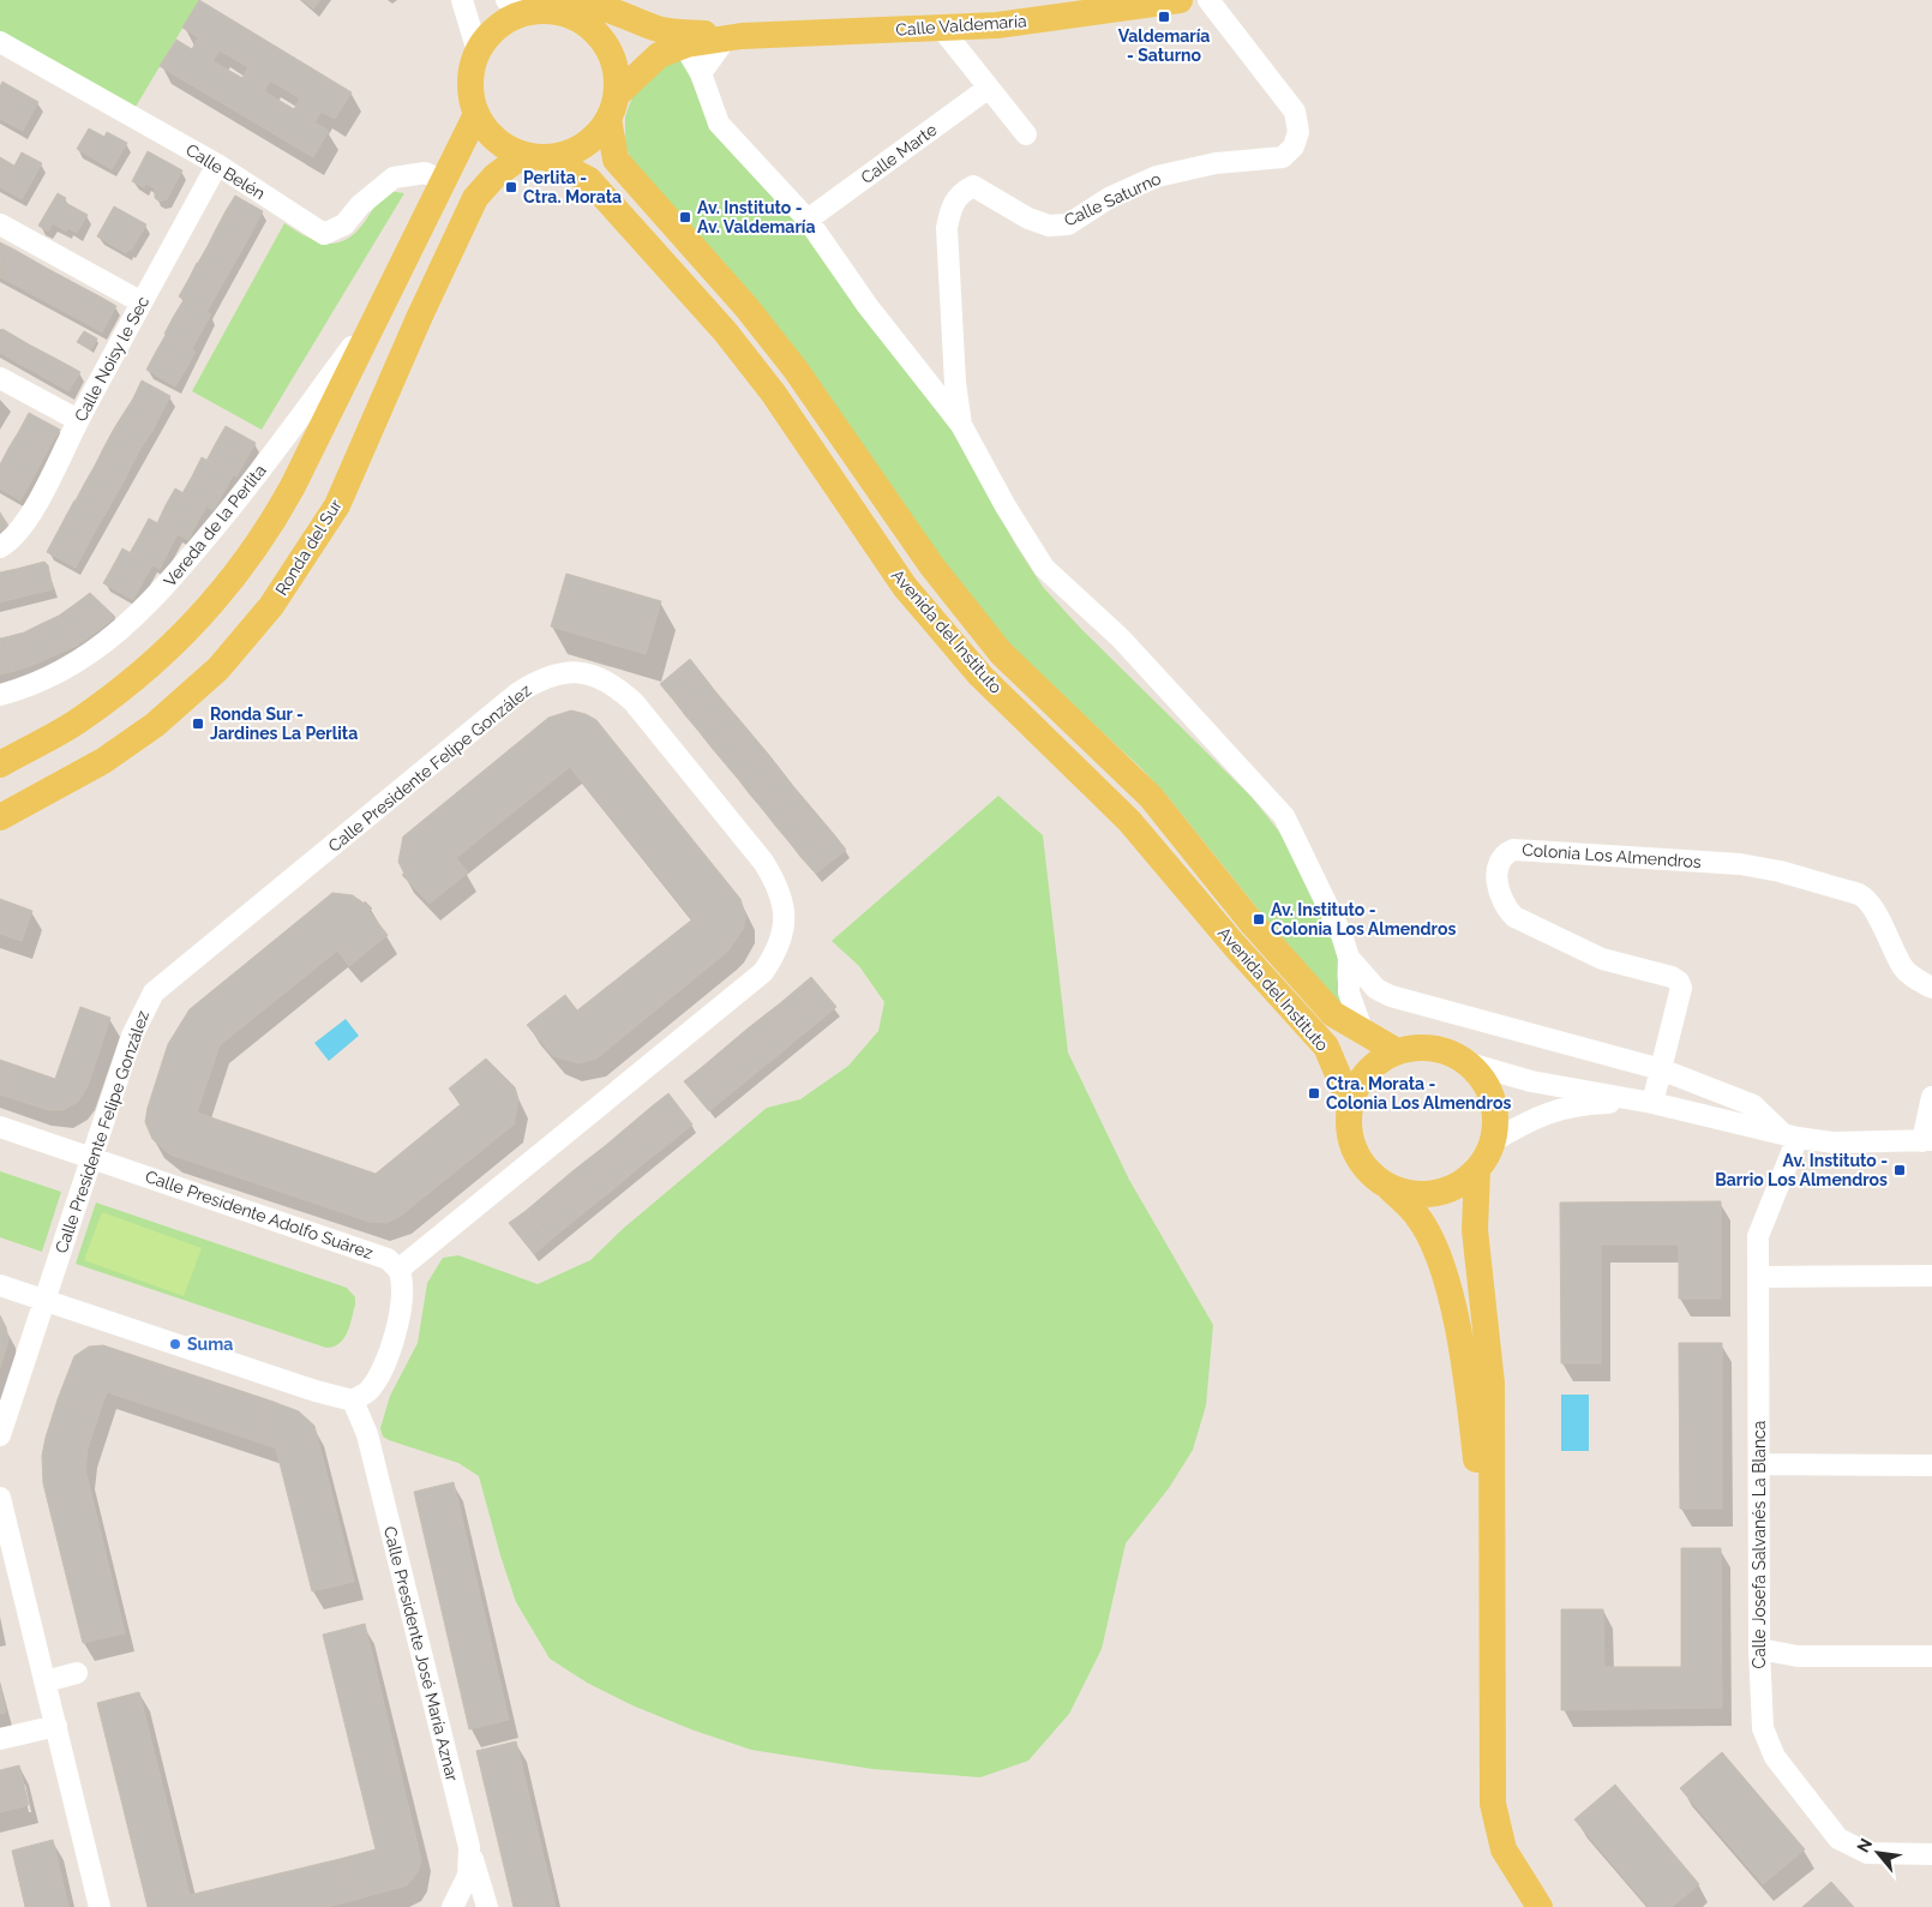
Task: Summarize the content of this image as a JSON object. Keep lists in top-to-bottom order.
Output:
{
  "streets": {
    "main road": ["Calle Valdemaría", "Ronda del Sur", "Avenida del Instituto"],
    "street": [
      "Calle Marte",
      "Calle Belén",
      "Calle Saturno",
      "Calle Noisy le Sec",
      "Vereda de la Perlita",
      "Calle Presidente Felipe González",
      "Colonia Los Almendros",
      "Calle Presidente Adolfo Suárez",
      "Calle Josefa Salvanés La Blanca",
      "Calle Presidente José María Aznar"
    ]
  },
  "crossings": [
    ["Calle Valdemaría", "Ronda del Sur"],
    ["Calle Valdemaría", "Avenida del Instituto"],
    ["Calle Belén", "Calle Noisy le Sec"],
    ["Ronda del Sur", "Avenida del Instituto"],
    ["Calle Presidente Felipe González", "Calle Presidente Adolfo Suárez"]
  ],
  "places": {
    "transit": [
      "Valdemaría - Saturno",
      "Perlita - Ctra. Morata",
      "Av. Instituto - Av. Valdemaría",
      "Ronda Sur - Jardines La Perlita",
      "Av. Instituto - Colonia Los Almendros",
      "Ctra. Morata - Colonia Los Almendros",
      "Av. Instituto - Barrio Los Almendros"
    ],
    "other": ["Suma"]
  },
  "north": "top left"
}
